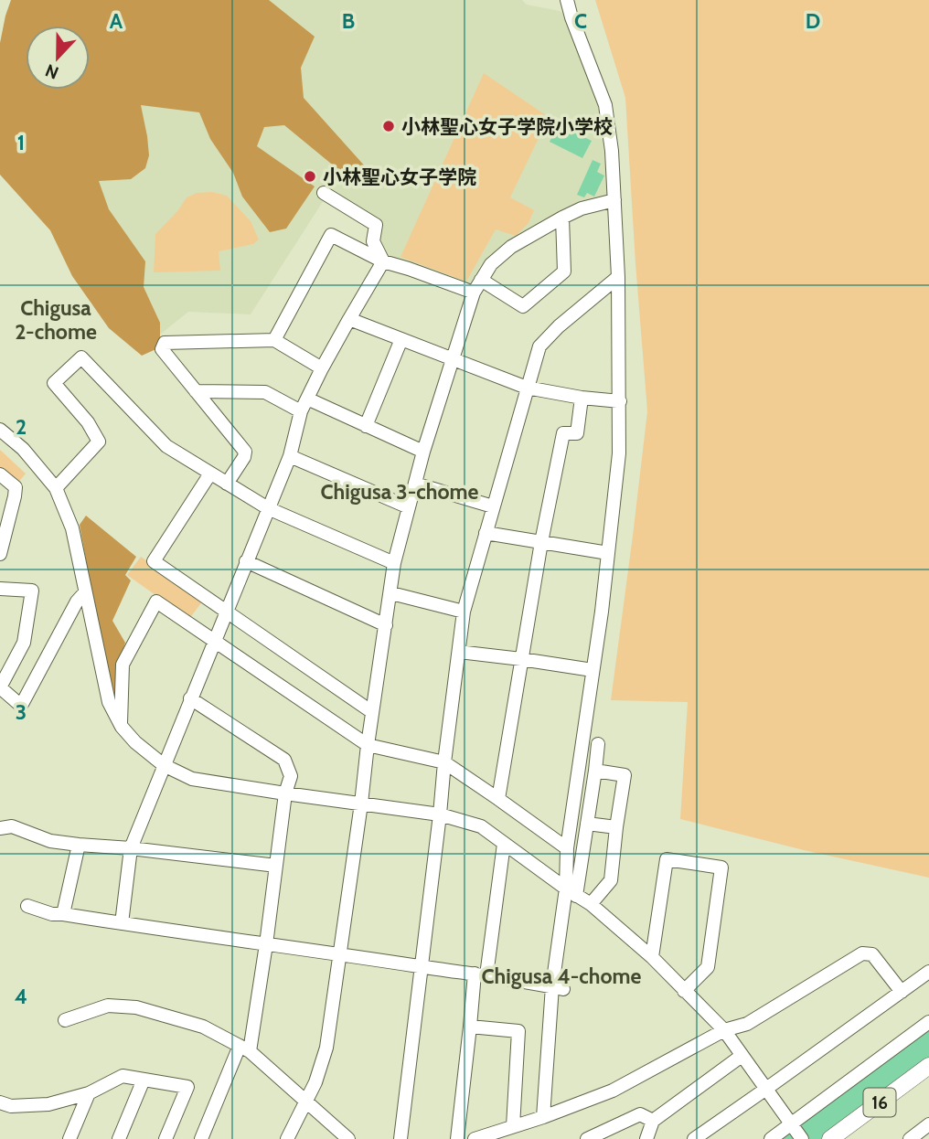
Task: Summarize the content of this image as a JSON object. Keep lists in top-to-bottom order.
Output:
{
  "streets": {
    "main road": ["16"]
  },
  "districts": ["Chigusa 2-chome", "Chigusa 3-chome", "Chigusa 4-chome"],
  "places": ["小林聖心女子学院小学校", "小林聖心女子学院"],
  "north": "bottom",
  "grid": {
    "columns": [
      "A",
      "B",
      "C",
      "D"
    ],
    "rows": [
      "1",
      "2",
      "3",
      "4"
    ]
  }
}
